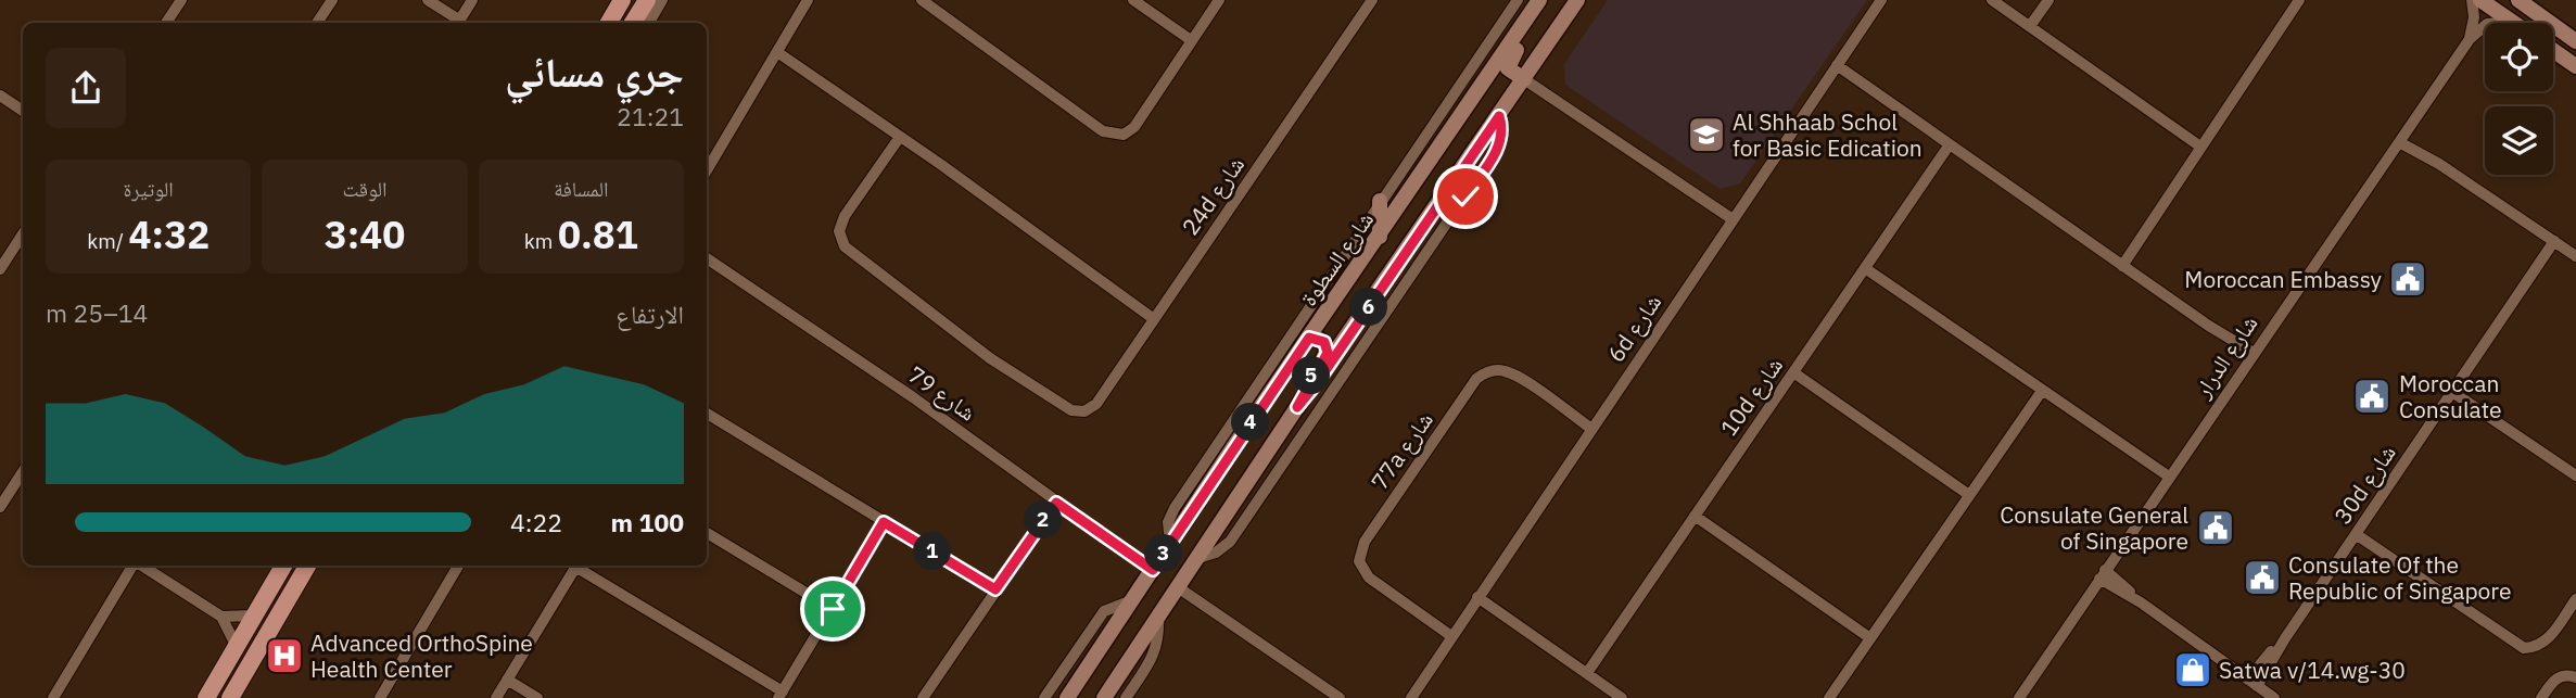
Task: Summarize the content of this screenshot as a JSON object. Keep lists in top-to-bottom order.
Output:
{
  "streets": {
    "main road": ["شارع السطوة"],
    "street": [
      "24d شارع",
      "6d شارع",
      "شارع الدرار",
      "شارع 79",
      "10d شارع",
      "77a شارع",
      "30d شارع"
    ]
  },
  "crossings": [
    ["شارع السطوة", "شارع 79"],
    ["6d شارع", "77a شارع"]
  ],
  "places": {
    "school or university": ["Al Shhaab Schol for Basic Edication"],
    "public building": [
      "Moroccan Embassy",
      "Moroccan Consulate",
      "Consulate General of Singapore",
      "Consulate Of the Republic of Singapore"
    ],
    "hospital": ["Advanced OrthoSpine Health Center"],
    "shop": ["Satwa v/14.wg-30"]
  },
  "page": {
    "heading": ["جري مسائي", "21:21"],
    "stats": [
      ["المسافة", "0.81 km"],
      ["الوقت", "3:40"],
      ["الوتيرة", "4:32 /km"]
    ],
    "chart": ["الارتفاع", "14–25 m"],
    "pins": [
      "6",
      "5",
      "4",
      "2",
      "1",
      "3"
    ],
    "list": [
      {
        "name": "100 m",
        "note": "4:22"
      }
    ]
  }
}
